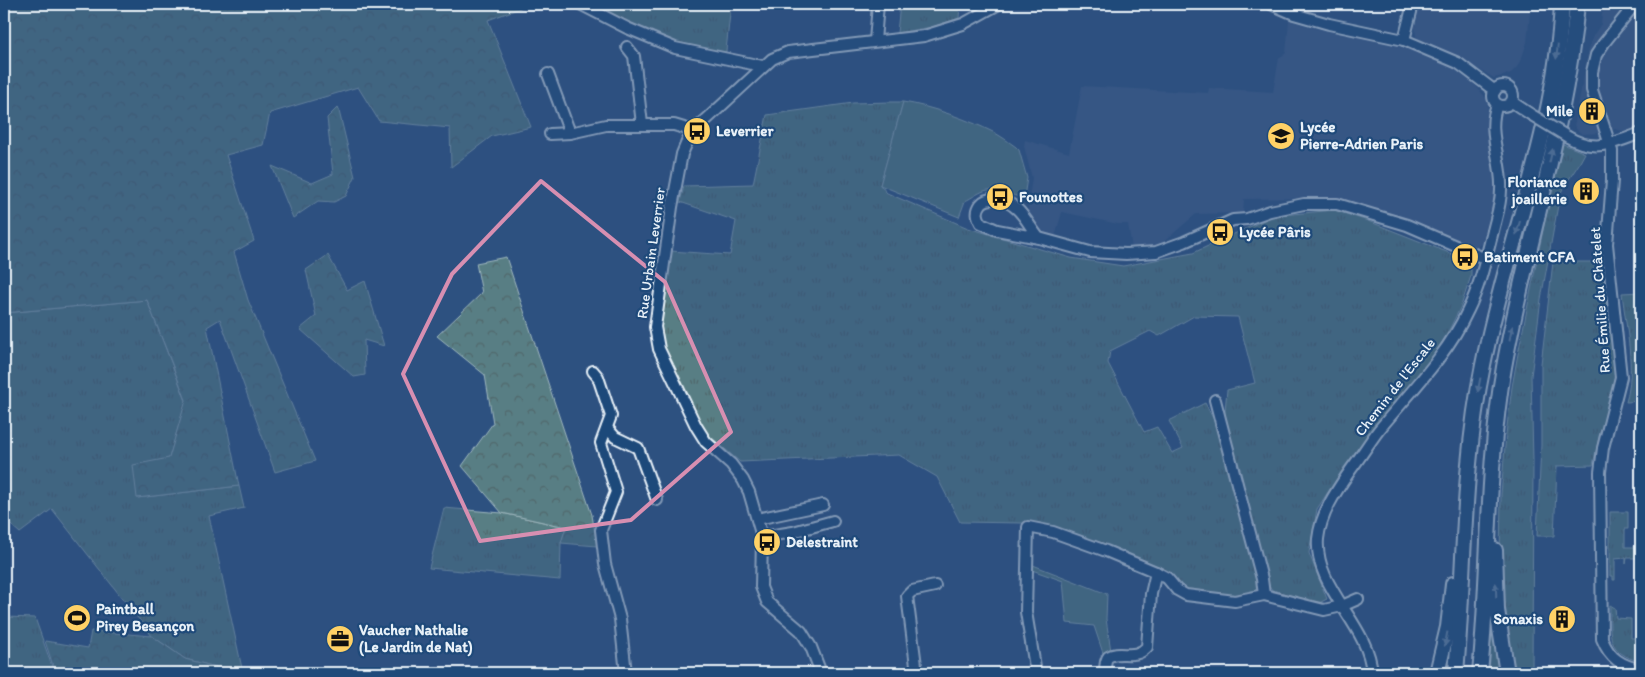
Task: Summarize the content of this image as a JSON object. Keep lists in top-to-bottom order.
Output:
{
  "streets": {
    "street": ["Rue Urbain Leverrier", "Rue Émilie du Châtelet", "Chemin de l'Escale"]
  },
  "places": {
    "building": ["Mile", "Floriance joaillerie", "Sonaxis"],
    "bus stop": [
      "Leverrier",
      "Founottes",
      "Lycée Pâris",
      "Batiment CFA",
      "Delestraint"
    ],
    "school or university": ["Lycée Pierre-Adrien Paris"],
    "sports": ["Paintball Pirey Besançon"],
    "office": ["Vaucher Nathalie (Le Jardin de Nat)"]
  }
}
